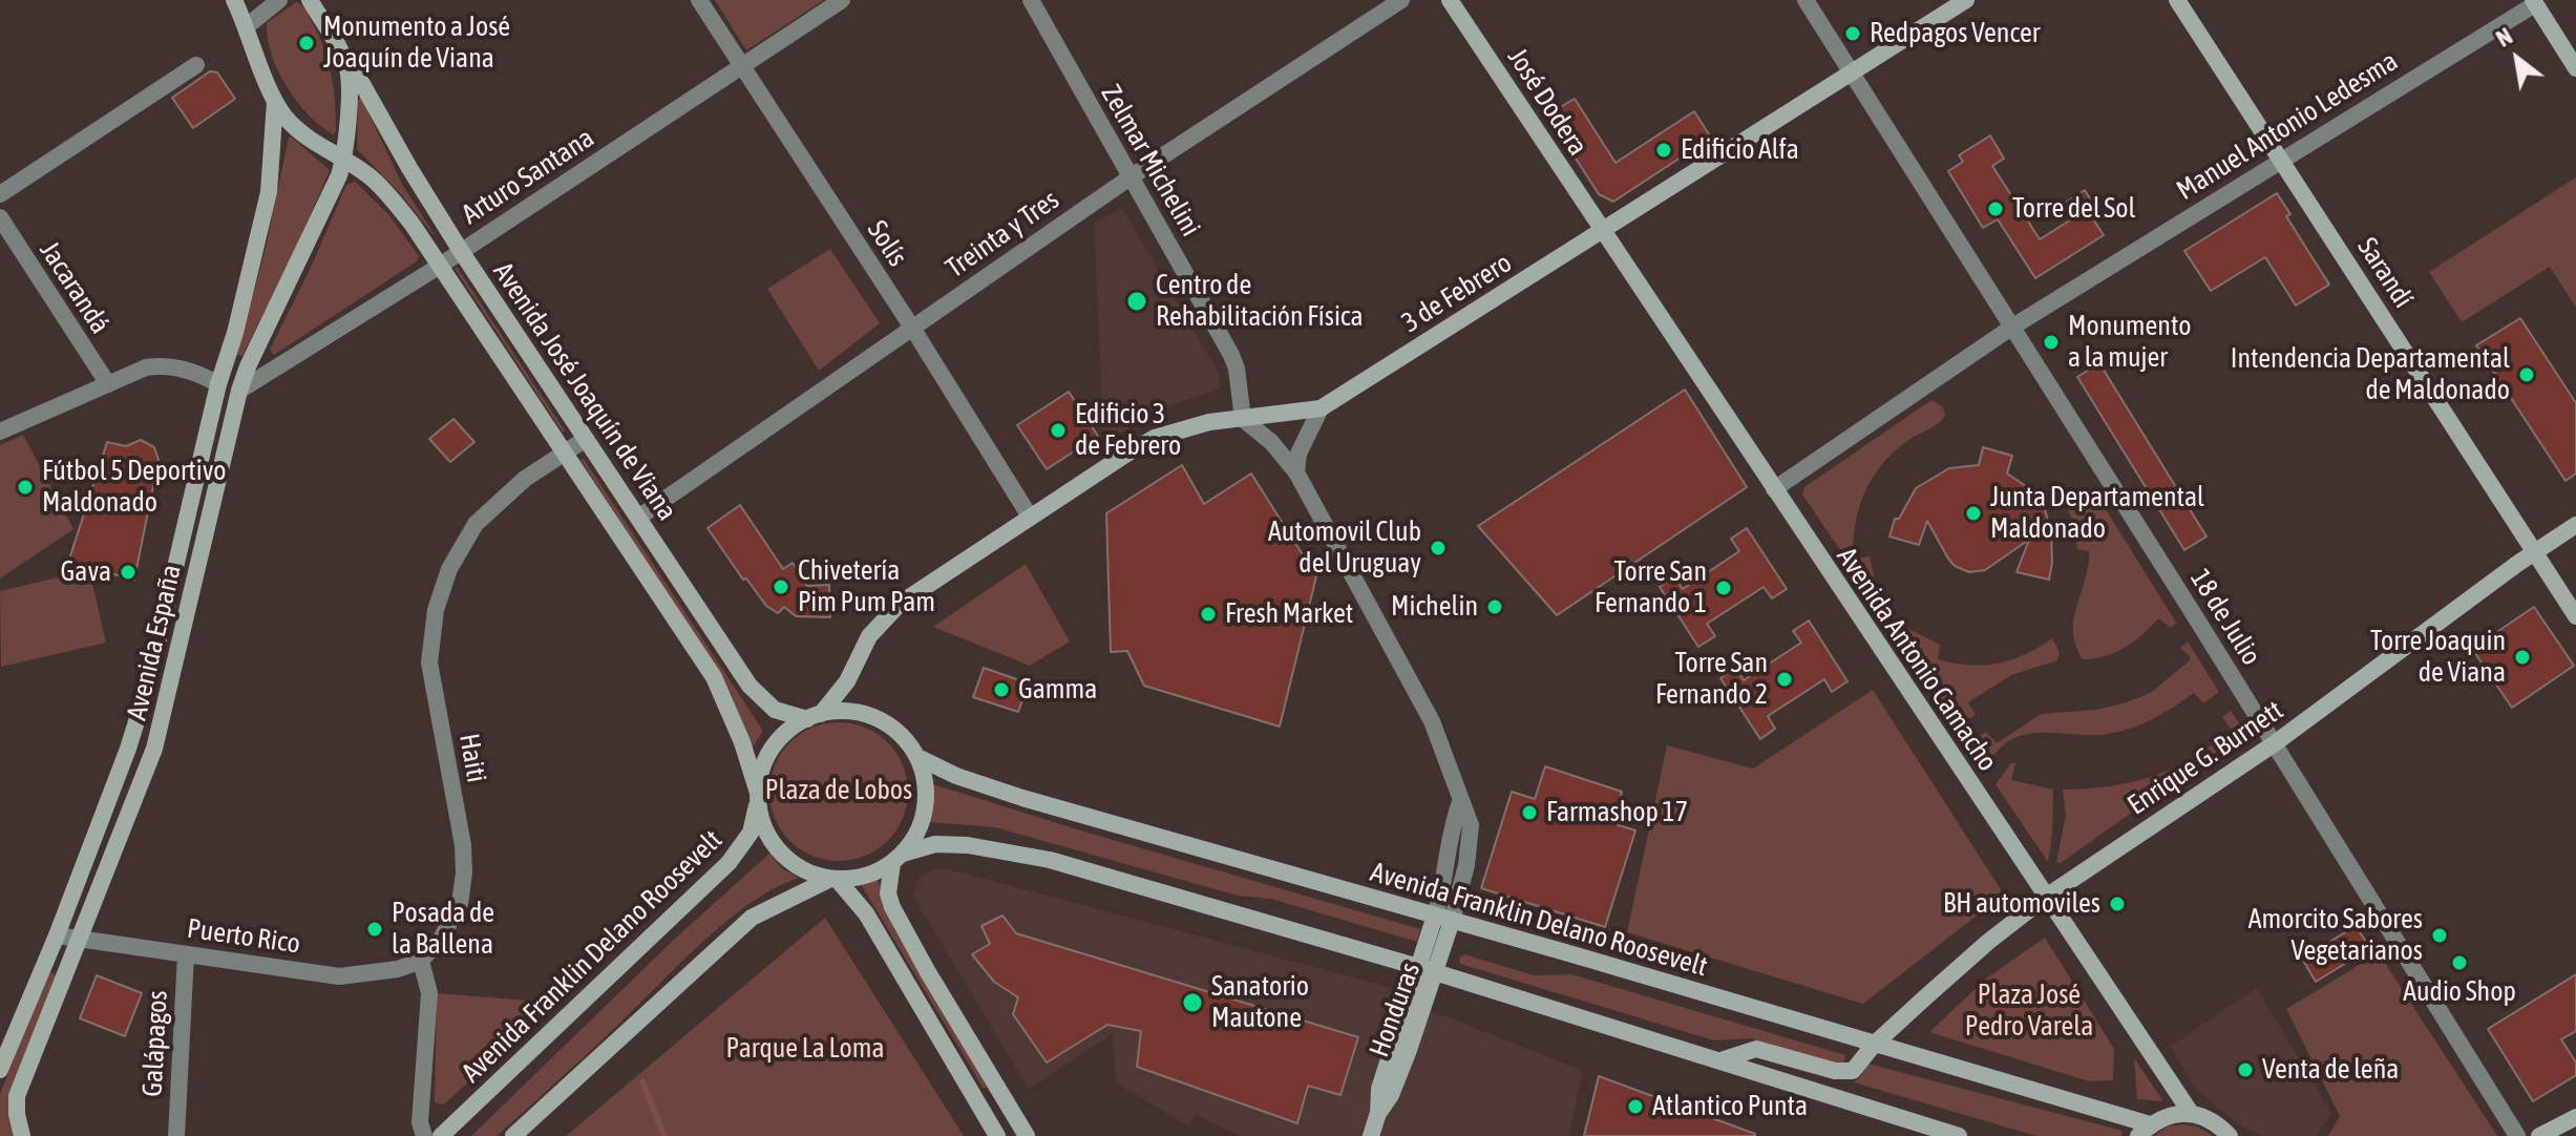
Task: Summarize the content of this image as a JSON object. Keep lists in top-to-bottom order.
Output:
{
  "streets": {
    "main road": [
      "José Dodera",
      "Sarandí",
      "3 de Febrero",
      "Avenida José Joaquín de Viana",
      "Avenida España",
      "Avenida Antonio Camacho",
      "Enrique G. Burnett",
      "Avenida Franklin Delano Roosevelt",
      "Honduras"
    ],
    "street": [
      "Manuel Antonio Ledesma",
      "Zelmar Michelini",
      "Arturo Santana",
      "Treinta y Tres",
      "Solís",
      "Jacarandá",
      "18 de Julio",
      "Haiti",
      "Puerto Rico",
      "Galápagos"
    ]
  },
  "crossings": [
    ["José Dodera", "3 de Febrero"],
    ["José Dodera", "Avenida Antonio Camacho"],
    ["Manuel Antonio Ledesma", "Sarandí"],
    ["Manuel Antonio Ledesma", "18 de Julio"],
    ["Manuel Antonio Ledesma", "Avenida Antonio Camacho"],
    ["Zelmar Michelini", "Treinta y Tres"],
    ["Zelmar Michelini", "3 de Febrero"],
    ["Arturo Santana", "Solís"],
    ["Arturo Santana", "Avenida José Joaquín de Viana"],
    ["Arturo Santana", "Avenida España"],
    ["Treinta y Tres", "Solís"],
    ["Treinta y Tres", "Avenida José Joaquín de Viana"],
    ["Solís", "3 de Febrero"],
    ["Sarandí", "Enrique G. Burnett"],
    ["3 de Febrero", "Avenida José Joaquín de Viana"],
    ["3 de Febrero", "18 de Julio"],
    ["3 de Febrero", "Avenida Antonio Camacho"],
    ["3 de Febrero", "Avenida Franklin Delano Roosevelt"],
    ["Avenida José Joaquín de Viana", "Avenida España"],
    ["Avenida José Joaquín de Viana", "Haiti"],
    ["Avenida José Joaquín de Viana", "Avenida Franklin Delano Roosevelt"],
    ["18 de Julio", "Enrique G. Burnett"],
    ["Avenida España", "Puerto Rico"],
    ["Avenida Antonio Camacho", "Enrique G. Burnett"],
    ["Haiti", "Puerto Rico"],
    ["Enrique G. Burnett", "Avenida Franklin Delano Roosevelt"],
    ["Avenida Franklin Delano Roosevelt", "Honduras"],
    ["Puerto Rico", "Galápagos"]
  ],
  "parks": ["Plaza de Lobos", "Plaza José Pedro Varela", "Parque La Loma"],
  "places": [
    "Redpagos Vencer",
    "Monumento a José Joaquín de Viana",
    "Edificio Alfa",
    "Torre del Sol",
    "Centro de Rehabilitación Física",
    "Monumento a la mujer",
    "Intendencia Departamental de Maldonado",
    "Edificio 3 de Febrero",
    "Fútbol 5 Deportivo Maldonado",
    "Junta Departamental Maldonado",
    "Automovil Club del Uruguay",
    "Gava",
    "Chivetería Pim Pum Pam",
    "Torre San Fernando 1",
    "Michelin",
    "Fresh Market",
    "Torre Joaquin de Viana",
    "Torre San Fernando 2",
    "Gamma",
    "Farmashop 17",
    "BH automoviles",
    "Posada de la Ballena",
    "Amorcito Sabores Vegetarianos",
    "Audio Shop",
    "Sanatorio Mautone",
    "Venta de leña",
    "Atlantico Punta"
  ],
  "north": "top left"
}
